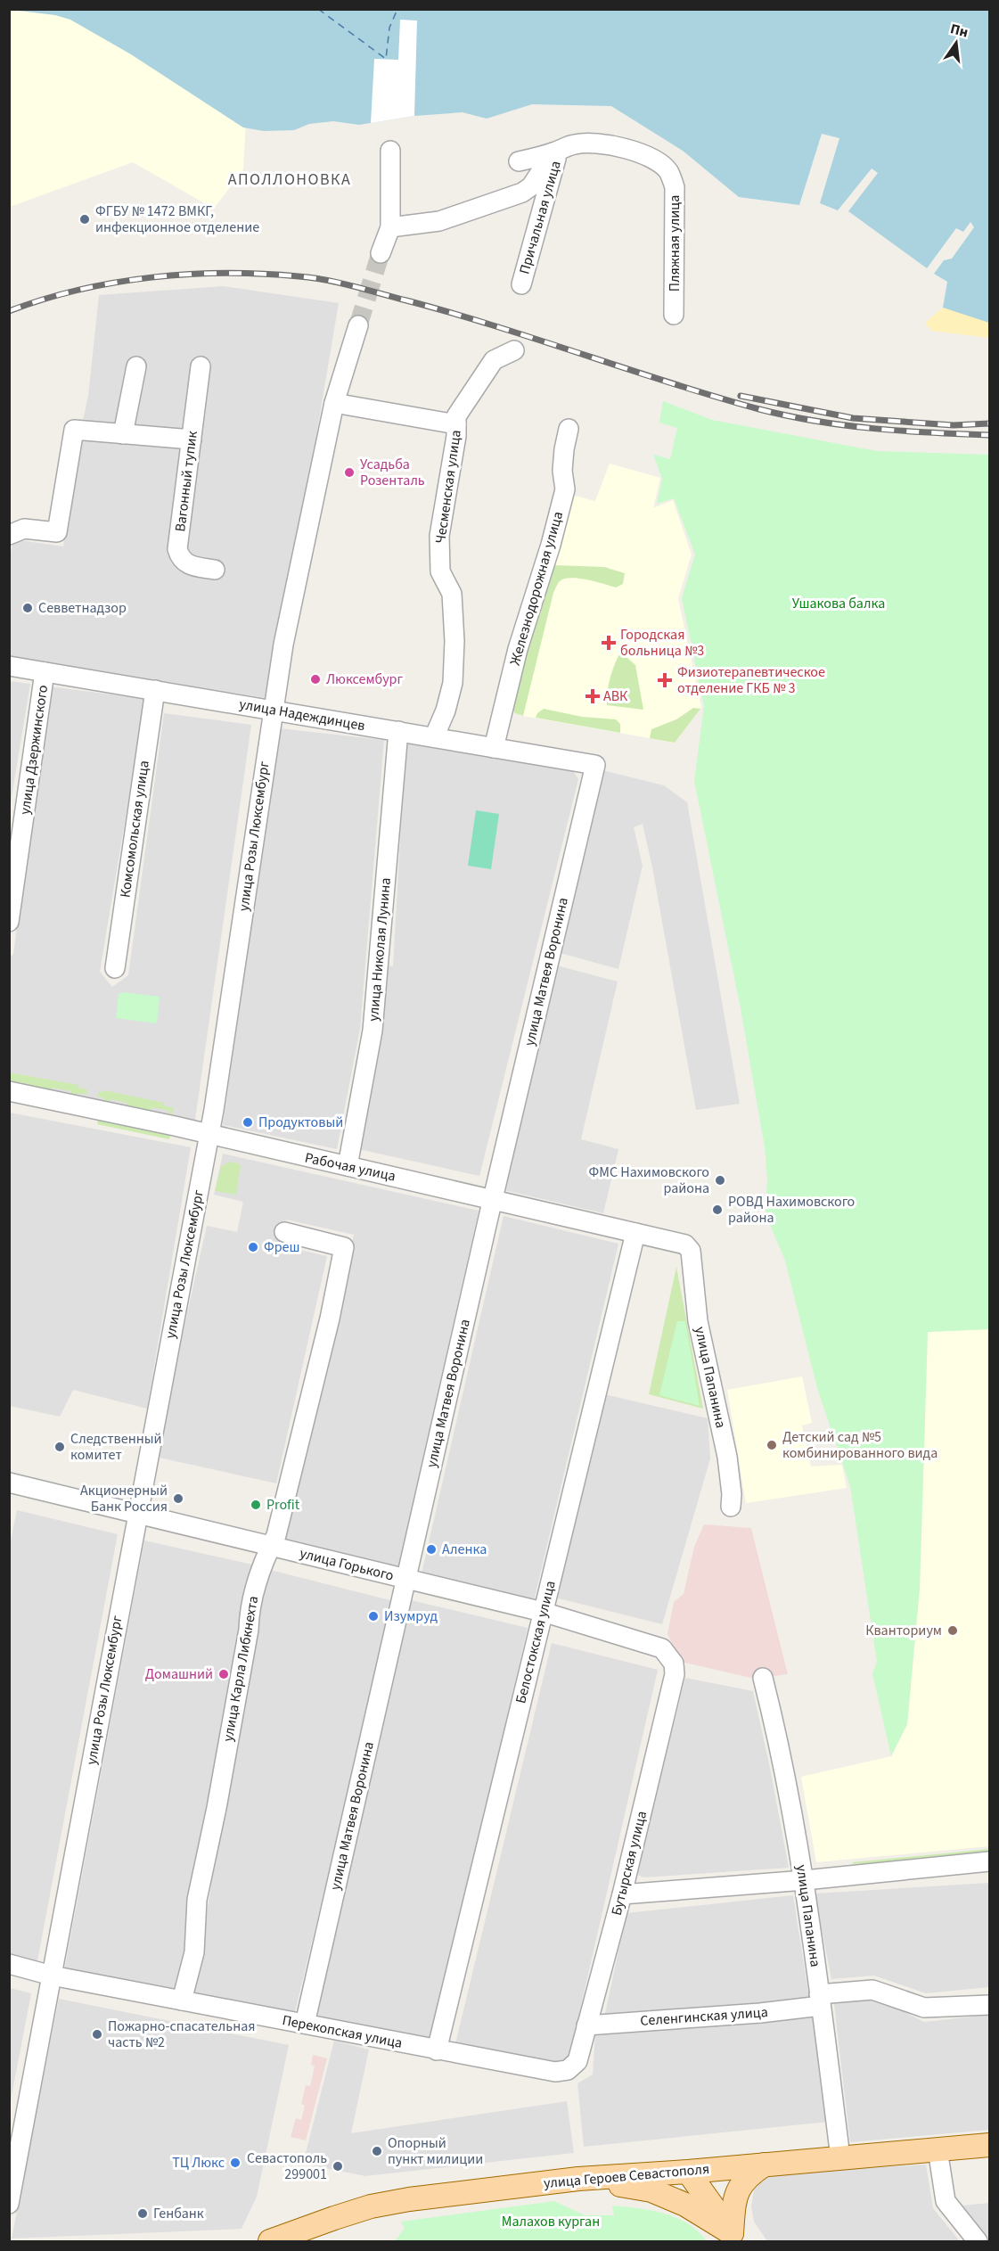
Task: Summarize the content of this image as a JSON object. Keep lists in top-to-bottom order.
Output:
{
  "streets": {
    "main road": ["улица Героев Севастополя"],
    "street": [
      "Причальная улица",
      "Пляжная улица",
      "Вагонный тупик",
      "Чесменская улица",
      "Железнодорожная улица",
      "улица Надеждинцев",
      "улица Дзержинского",
      "Комсомольская улица",
      "улица Розы Люксембург",
      "улица Николая Лунина",
      "улица Матвея Воронина",
      "Рабочая улица",
      "улица Папанина",
      "улица Горького",
      "Белостокская улица",
      "улица Карла Либкнехта",
      "Бутырская улица",
      "Селенгинская улица",
      "Перекопская улица"
    ]
  },
  "crossings": [
    ["Причальная улица", "Пляжная улица"],
    ["Чесменская улица", "улица Надеждинцев"],
    ["Железнодорожная улица", "улица Надеждинцев"],
    ["улица Надеждинцев", "улица Дзержинского"],
    ["улица Надеждинцев", "Комсомольская улица"],
    ["улица Надеждинцев", "улица Розы Люксембург"],
    ["улица Надеждинцев", "улица Николая Лунина"],
    ["улица Надеждинцев", "улица Матвея Воронина"],
    ["улица Розы Люксембург", "Рабочая улица"],
    ["улица Розы Люксембург", "улица Горького"],
    ["улица Розы Люксембург", "Перекопская улица"],
    ["улица Николая Лунина", "Рабочая улица"],
    ["улица Матвея Воронина", "Рабочая улица"],
    ["улица Матвея Воронина", "улица Горького"],
    ["улица Матвея Воронина", "Перекопская улица"],
    ["Рабочая улица", "улица Папанина"],
    ["Рабочая улица", "Белостокская улица"],
    ["улица Папанина", "Селенгинская улица"],
    ["улица Папанина", "улица Героев Севастополя"],
    ["улица Горького", "Белостокская улица"],
    ["улица Горького", "улица Карла Либкнехта"],
    ["улица Горького", "Бутырская улица"],
    ["Белостокская улица", "Перекопская улица"],
    ["улица Карла Либкнехта", "Перекопская улица"],
    ["Бутырская улица", "Селенгинская улица"],
    ["Бутырская улица", "Перекопская улица"]
  ],
  "districts": ["АПОЛЛОНОВКА"],
  "parks": ["Ушакова балка", "Малахов курган"],
  "places": {
    "other": [
      "ФГБУ № 1472 ВМКГ, инфекционное отделение",
      "Усадьба Розенталь",
      "Севветнадзор",
      "Люксембург",
      "Продуктовый",
      "ФМС Нахимовского района",
      "РОВД Нахимовского района",
      "Фреш",
      "Детский сад №5 комбинированного вида",
      "Следственный комитет",
      "Акционерный Банк Россия",
      "Profit",
      "Аленка",
      "Изумруд",
      "Кванториум",
      "Домашний",
      "Пожарно-спасательная часть №2",
      "Опорный пункт милиции",
      "ТЦ Люкс",
      "Севастополь 299001",
      "Генбанк"
    ],
    "health": ["Городская больница №3", "Физиотерапевтическое отделение ГКБ № 3", "АВК"]
  },
  "north": "top"
}
